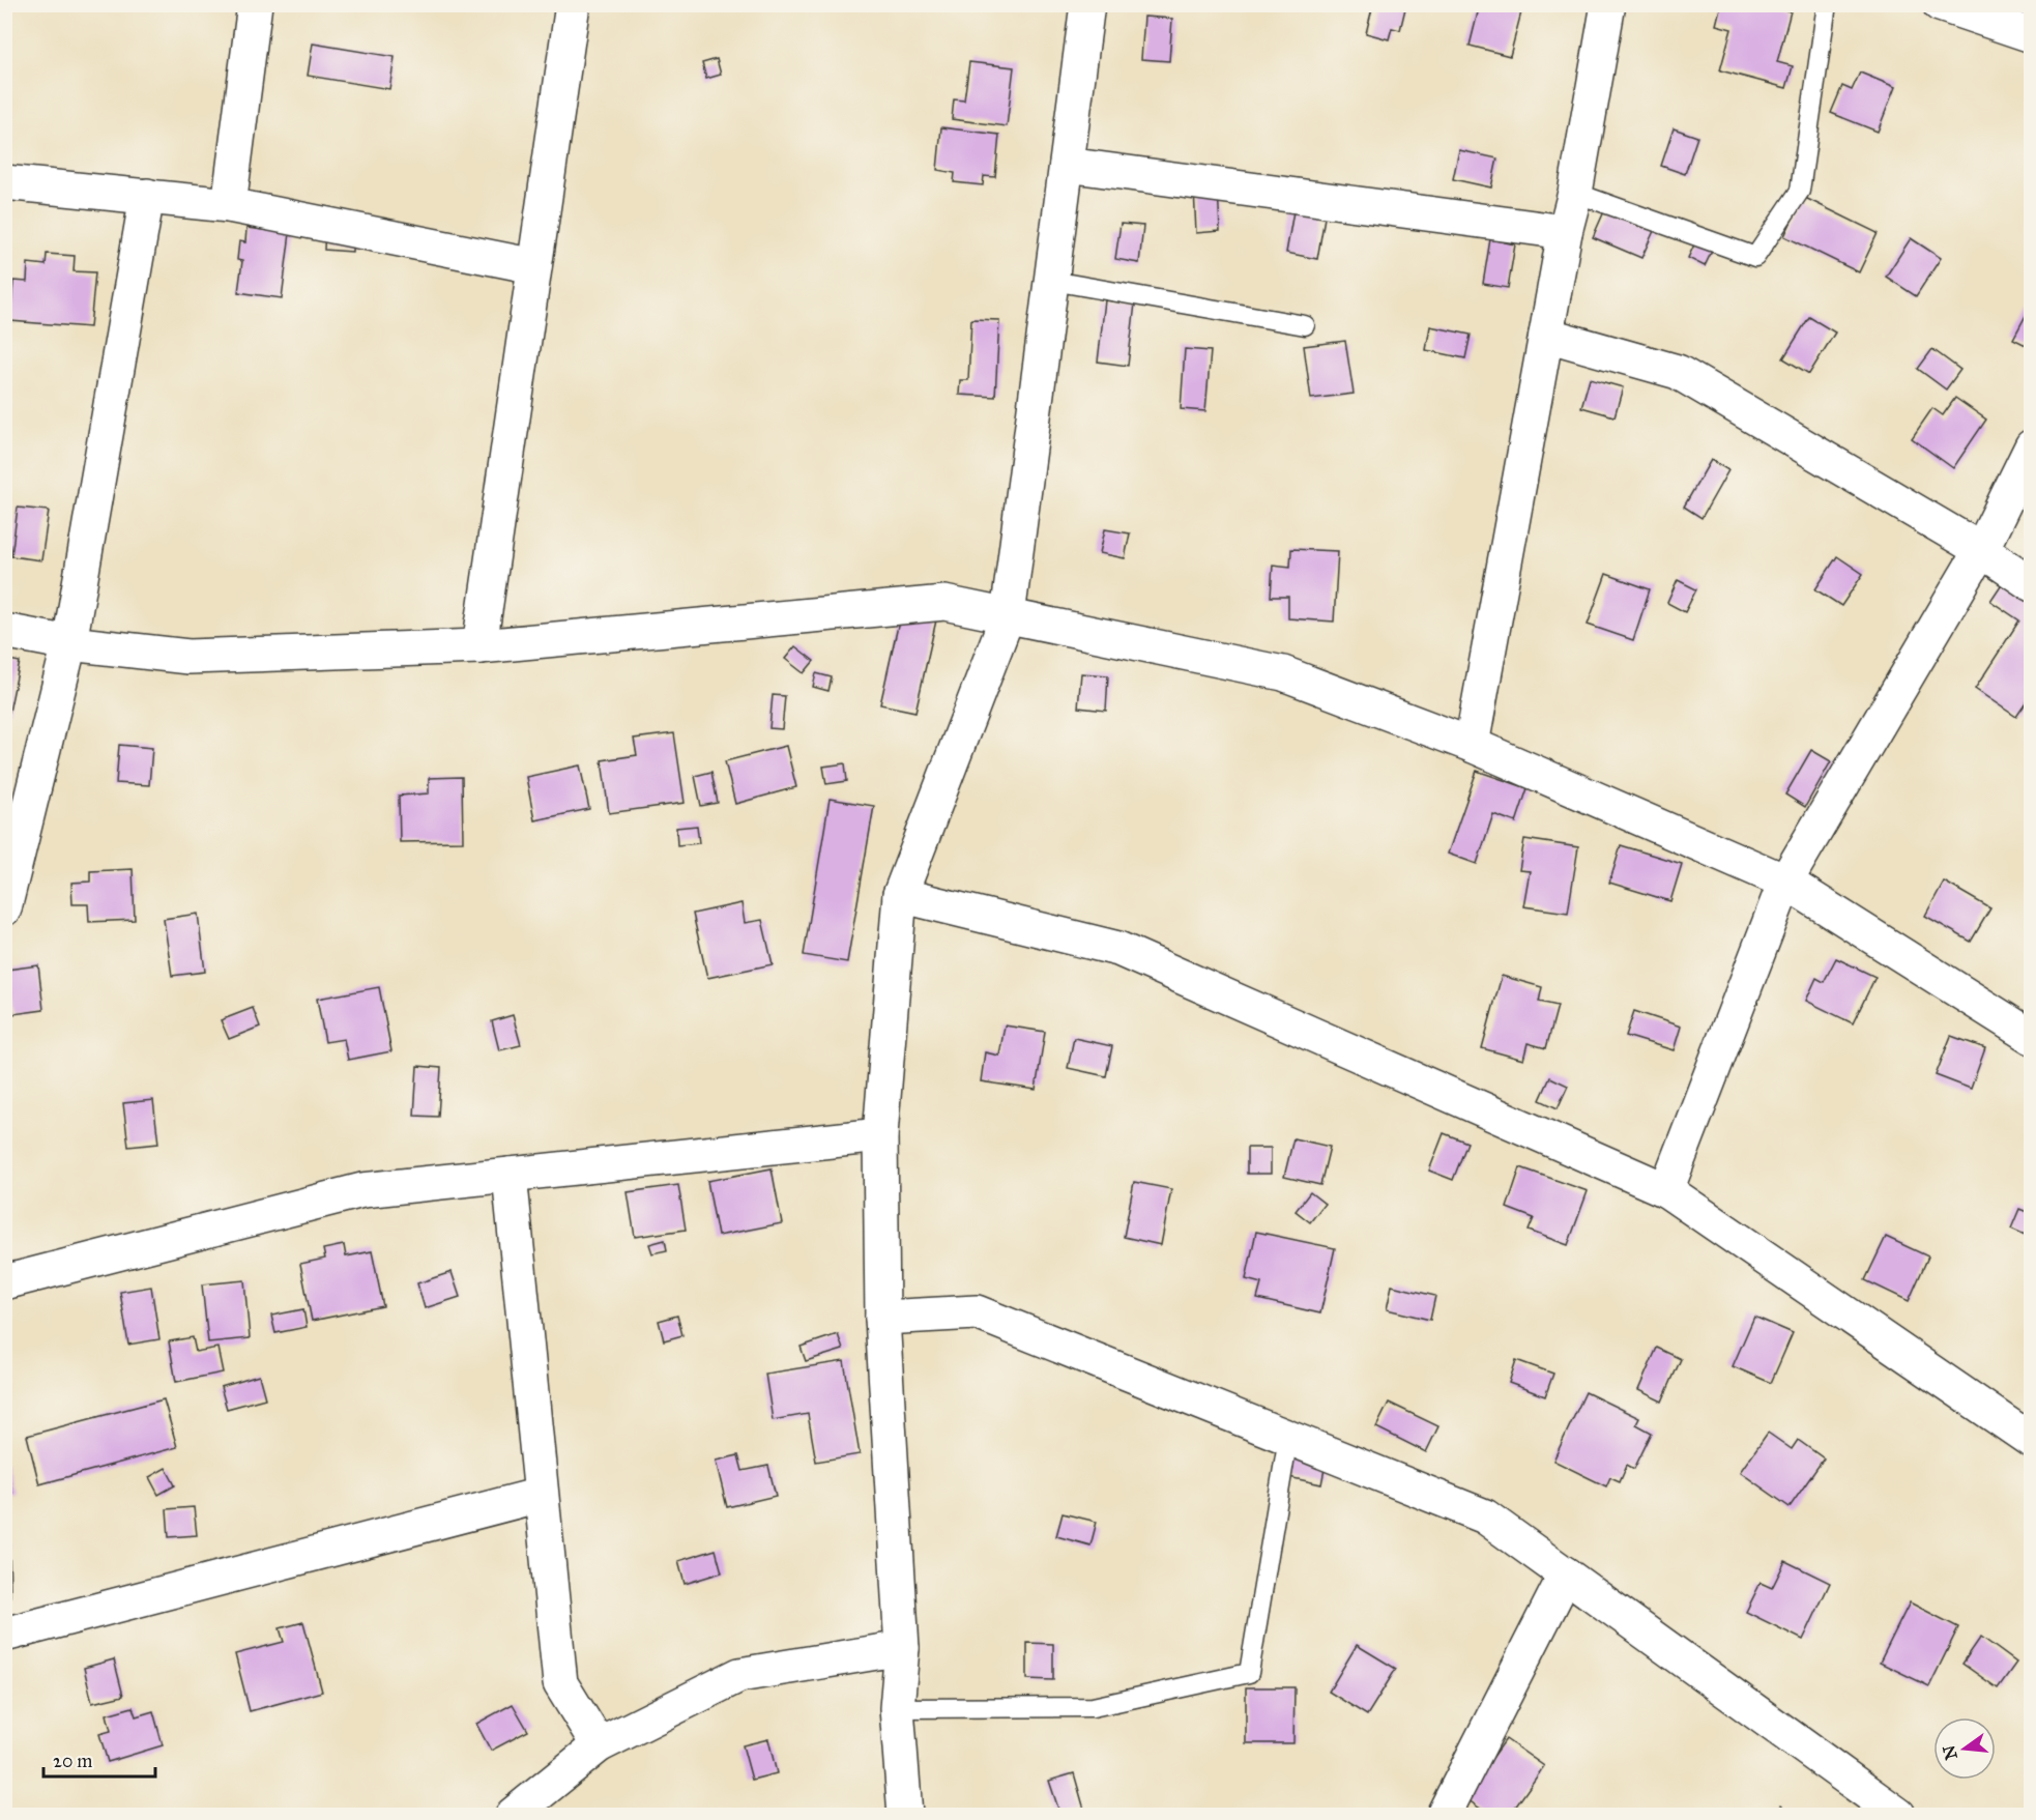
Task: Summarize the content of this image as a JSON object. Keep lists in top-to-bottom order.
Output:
{
  "scale_bar": "20 m",
  "north": "left"
}
